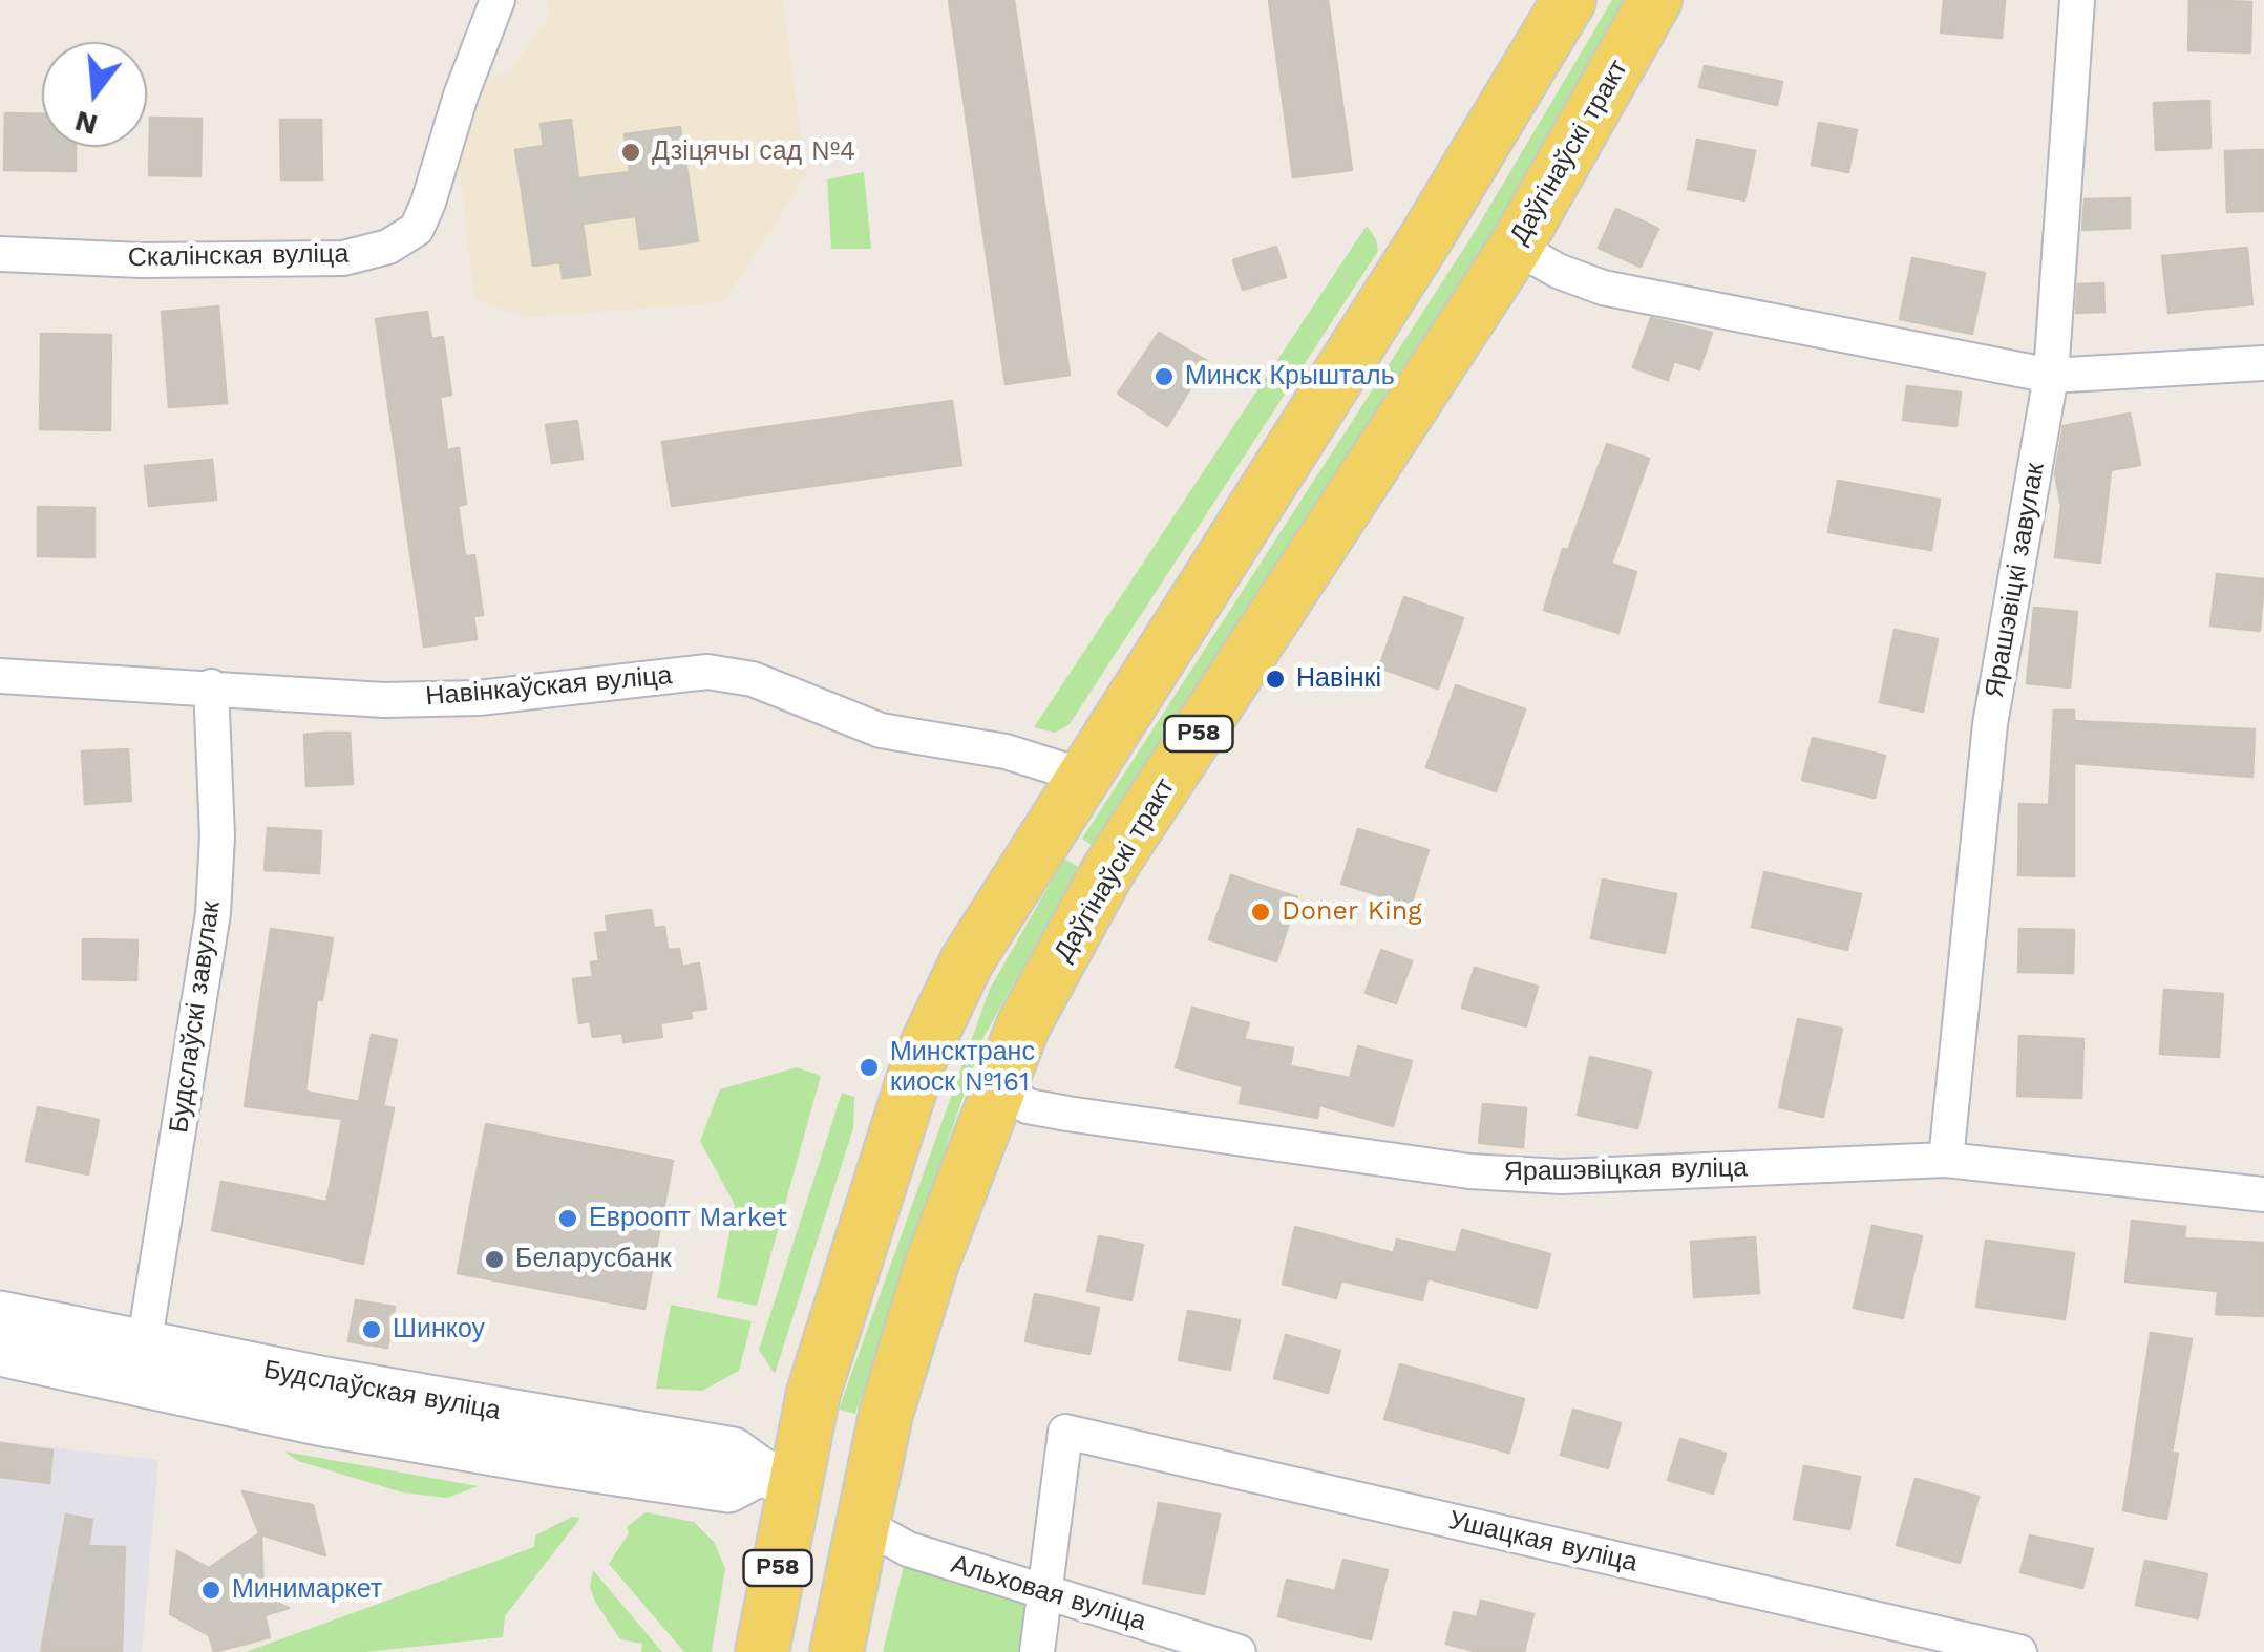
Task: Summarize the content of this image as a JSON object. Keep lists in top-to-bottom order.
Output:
{
  "streets": {
    "main road": ["Даўгінаўскі тракт", "Р58", "Будслаўская вуліца"],
    "street": [
      "Скалінская вуліца",
      "Ярашэвіцкі завулак",
      "Навінкаўская вуліца",
      "Будслаўскі завулак",
      "Ярашэвіцкая вуліца",
      "Ушацкая вуліца",
      "Альховая вуліца"
    ]
  },
  "crossings": [
    ["Даўгінаўскі тракт", "Ярашэвіцкая вуліца"],
    ["Даўгінаўскі тракт", "Альховая вуліца"],
    ["Ярашэвіцкі завулак", "Ярашэвіцкая вуліца"],
    ["Навінкаўская вуліца", "Р58"],
    ["Навінкаўская вуліца", "Будслаўскі завулак"],
    ["Р58", "Будслаўская вуліца"],
    ["Будслаўскі завулак", "Будслаўская вуліца"],
    ["Ушацкая вуліца", "Альховая вуліца"]
  ],
  "places": [
    "Дзіцячы сад №4",
    "Минск Крышталь",
    "Навінкі",
    "Doner King",
    "Минсктранс киоск №161",
    "Евроопт Market",
    "Беларусбанк",
    "Шинкоу",
    "Минимаркет"
  ],
  "north": "bottom"
}
